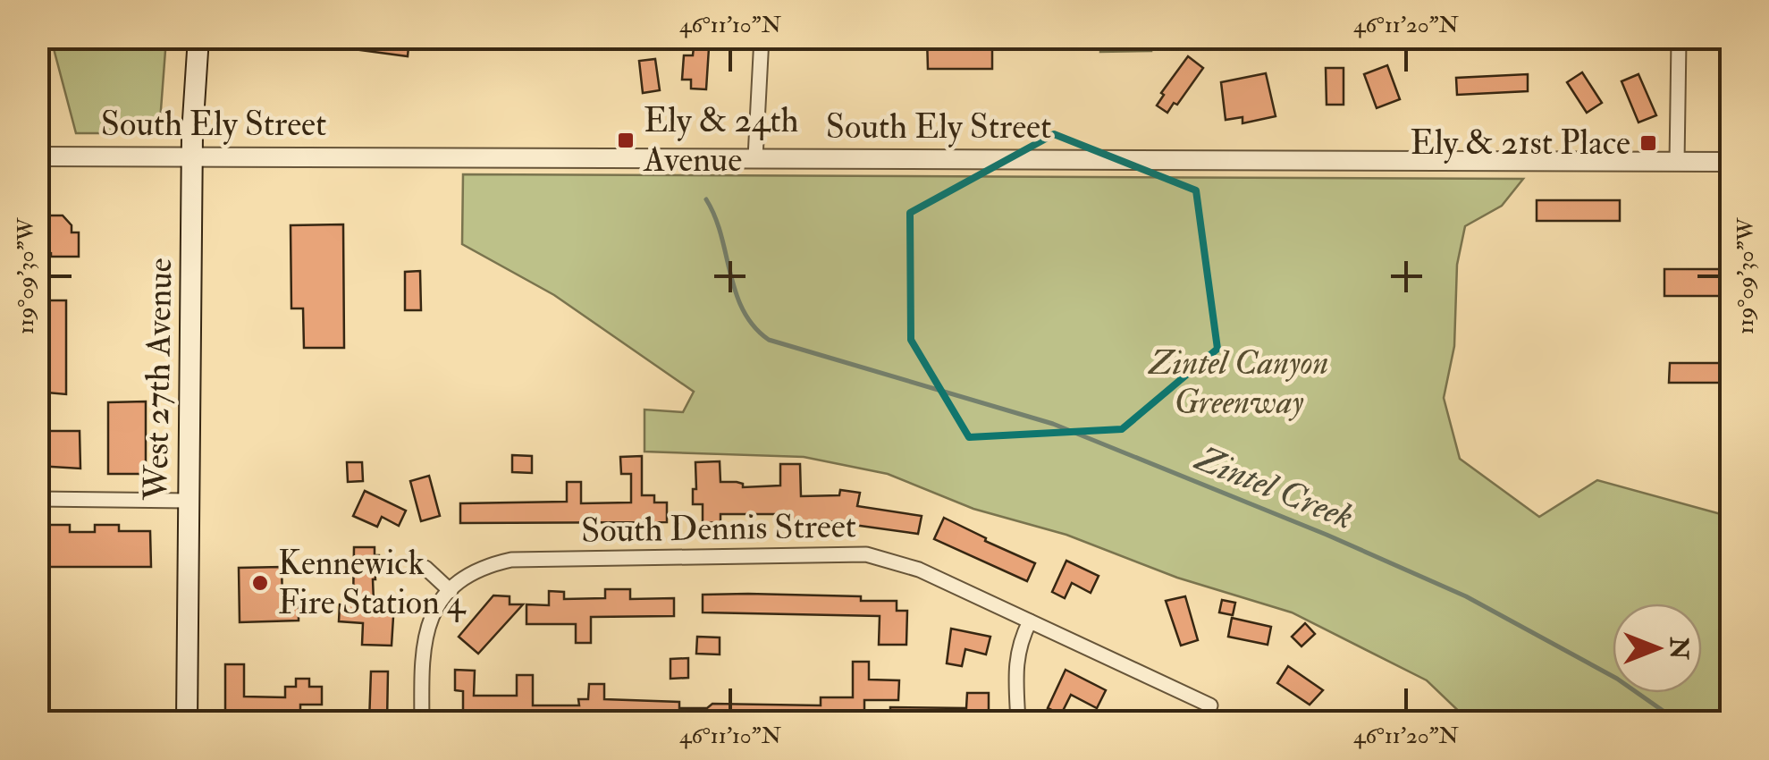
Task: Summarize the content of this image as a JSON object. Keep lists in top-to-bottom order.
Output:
{
  "streets": {
    "main road": ["West 27th Avenue"],
    "street": ["South Ely Street", "South Dennis Street"]
  },
  "crossings": [
    ["South Ely Street", "West 27th Avenue"]
  ],
  "water": ["Zintel Creek"],
  "parks": ["Zintel Canyon Greenway"],
  "places": {
    "transit": ["Ely & 24th Avenue", "Ely & 21st Place"],
    "other": ["Kennewick Fire Station 4"]
  },
  "north": "right",
  "coordinates": ["46°11'10\"N", "46°11'20\"N", "119°09'30\"W"]
}
